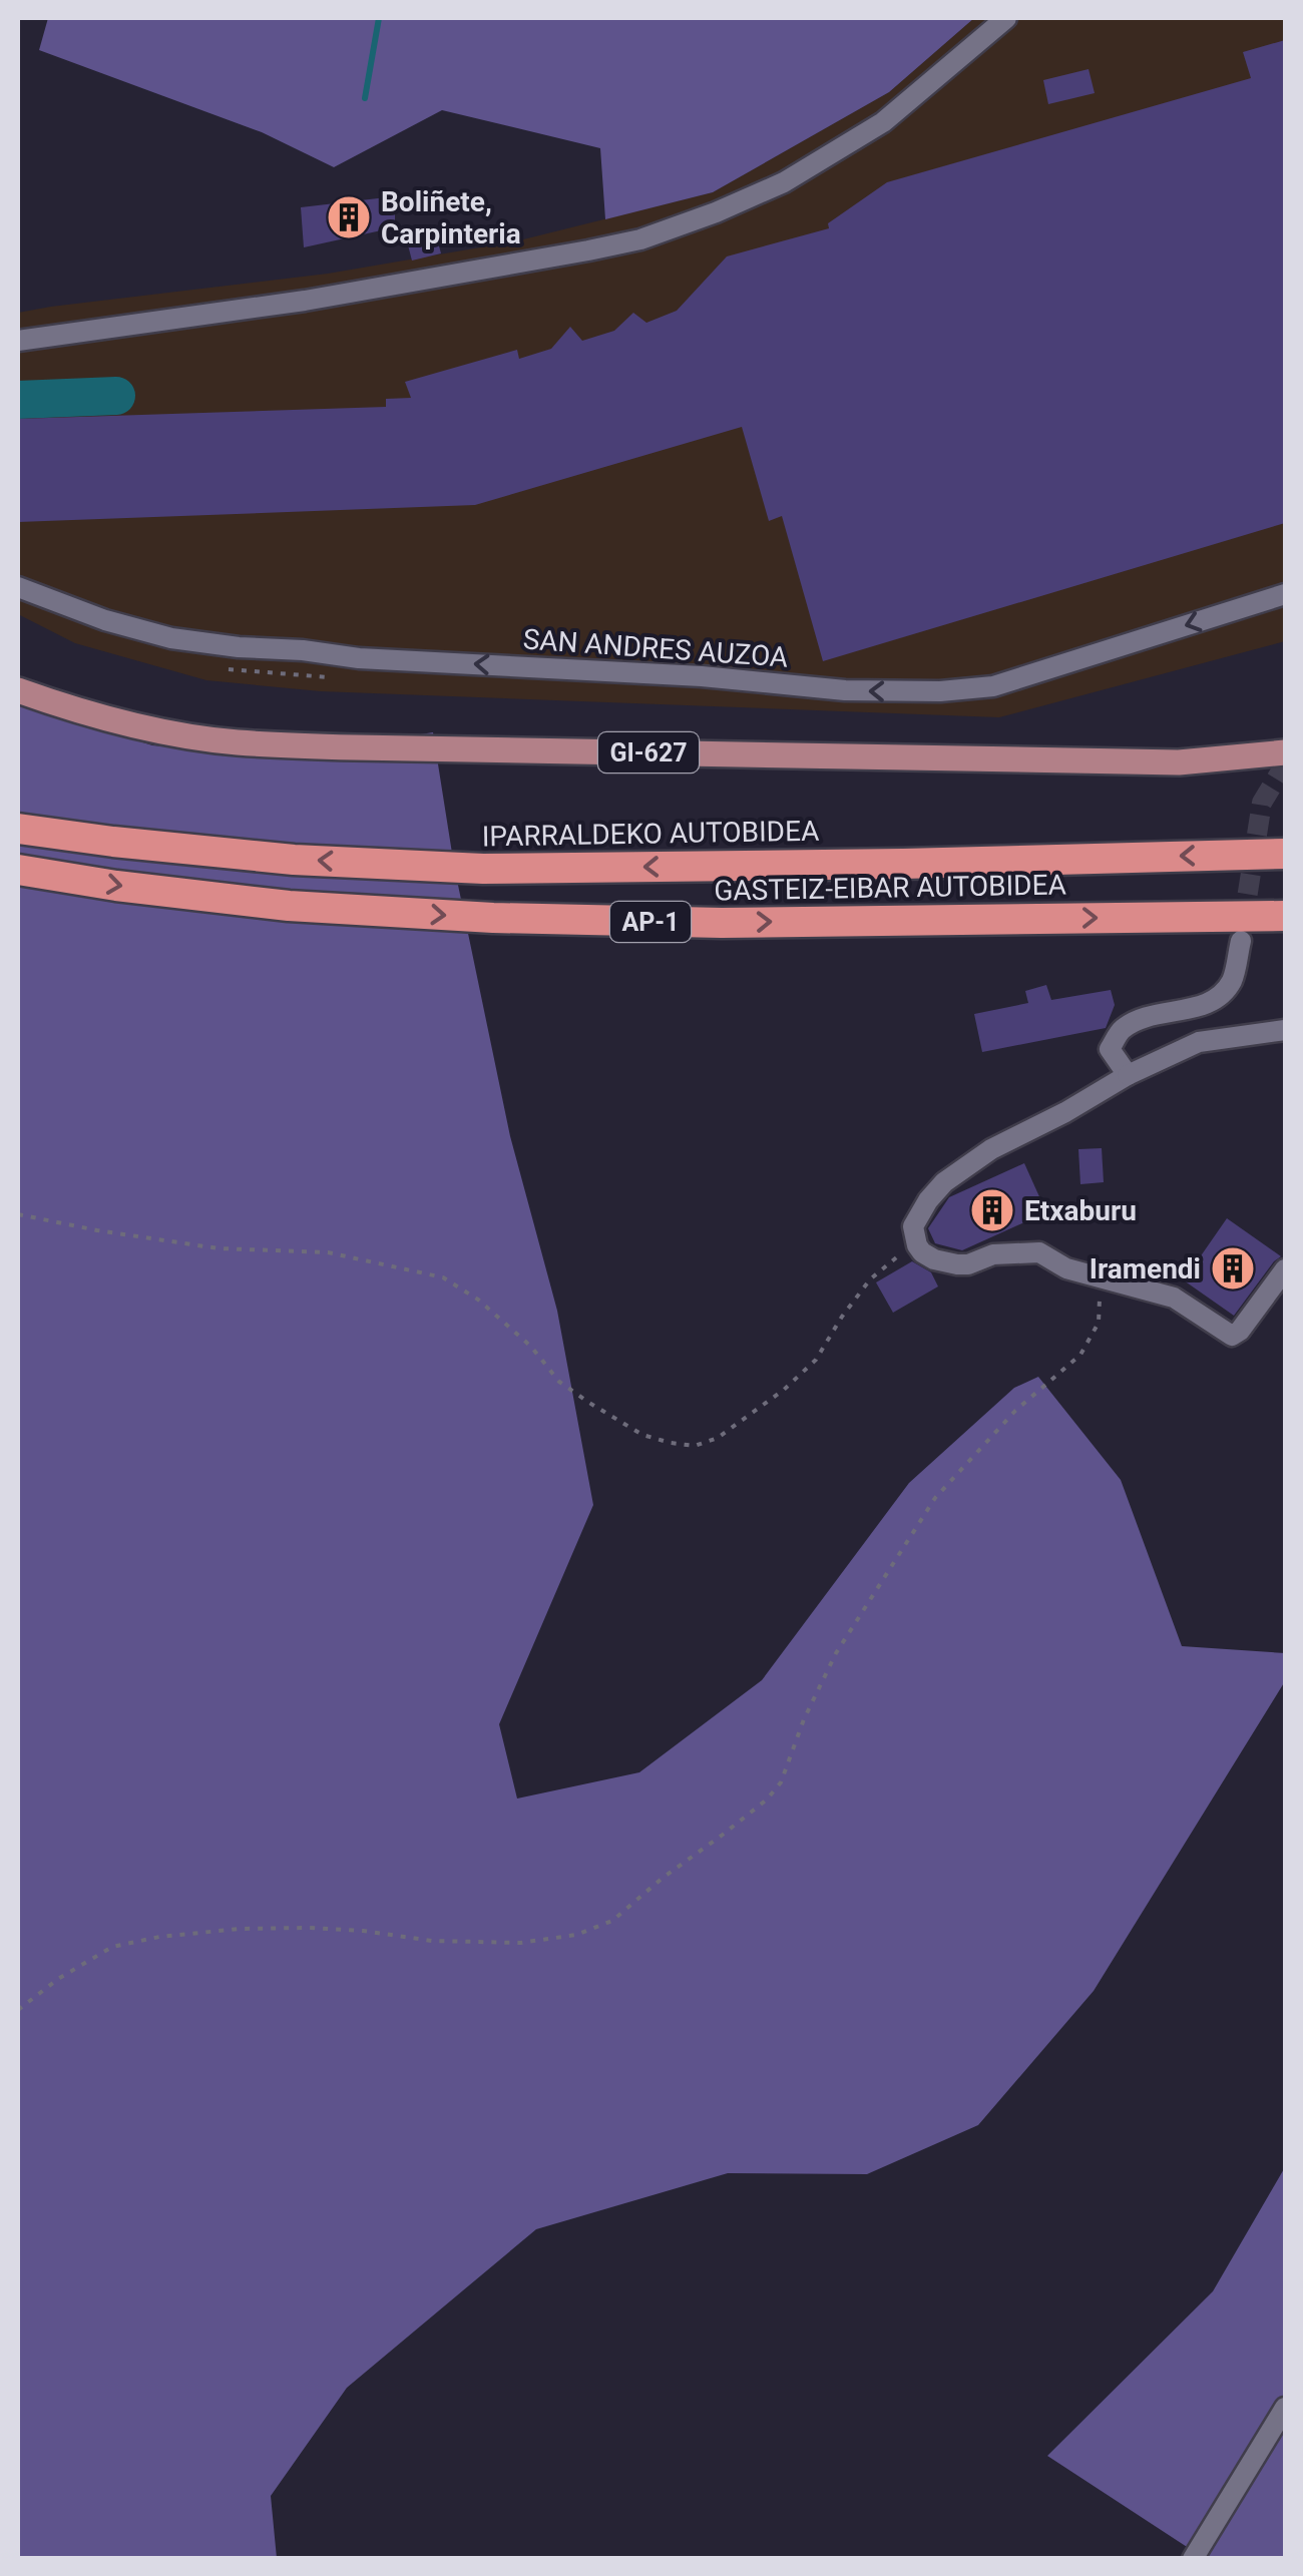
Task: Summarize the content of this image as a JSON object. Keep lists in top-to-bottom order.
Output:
{
  "streets": {
    "highway": ["IPARRALDEKO AUTOBIDEA", "GASTEIZ-EIBAR AUTOBIDEA", "AP-1"],
    "main road": ["GI-627"],
    "street": ["SAN ANDRES AUZOA"]
  },
  "one_way": ["SAN ANDRES AUZOA", "IPARRALDEKO AUTOBIDEA", "GASTEIZ-EIBAR AUTOBIDEA"],
  "places": {
    "building": ["Boliñete, Carpinteria", "Etxaburu", "Iramendi"]
  }
}
